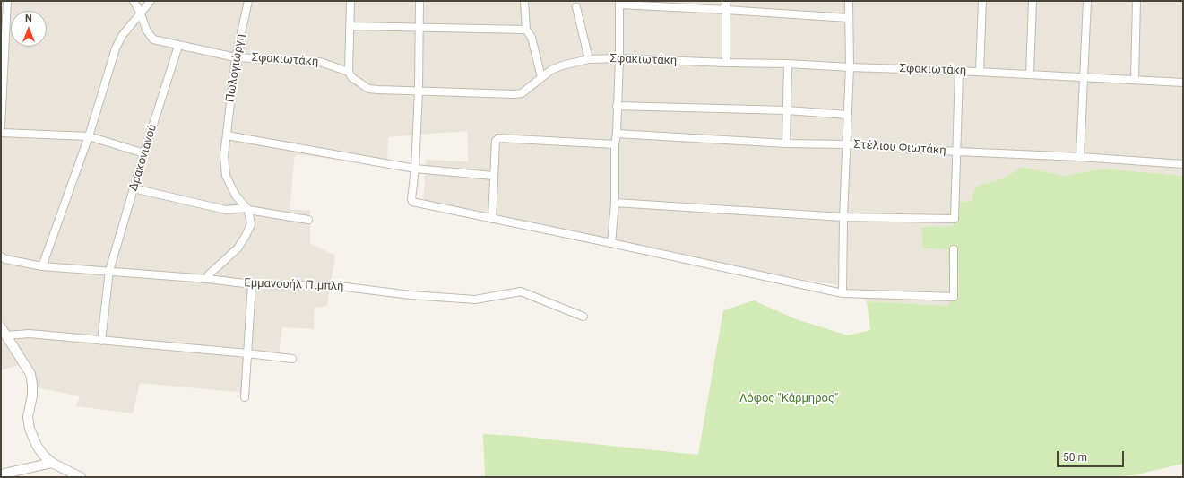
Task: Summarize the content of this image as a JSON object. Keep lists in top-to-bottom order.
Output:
{
  "streets": {
    "street": [
      "Σφακιωτάκη",
      "Πωλογιώργη",
      "Στέλιου Φιωτάκη",
      "Δρακονιανού",
      "Εµµανουήλ Πιµπλή"
    ]
  },
  "crossings": [
    ["Σφακιωτάκη", "Πωλογιώργη"],
    ["Σφακιωτάκη", "Δρακονιανού"],
    ["Δρακονιανού", "Εµµανουήλ Πιµπλή"]
  ],
  "parks": ["Λόφος \"Κάρμηρος\""],
  "scale_bar": "50 m",
  "north": "top"
}
